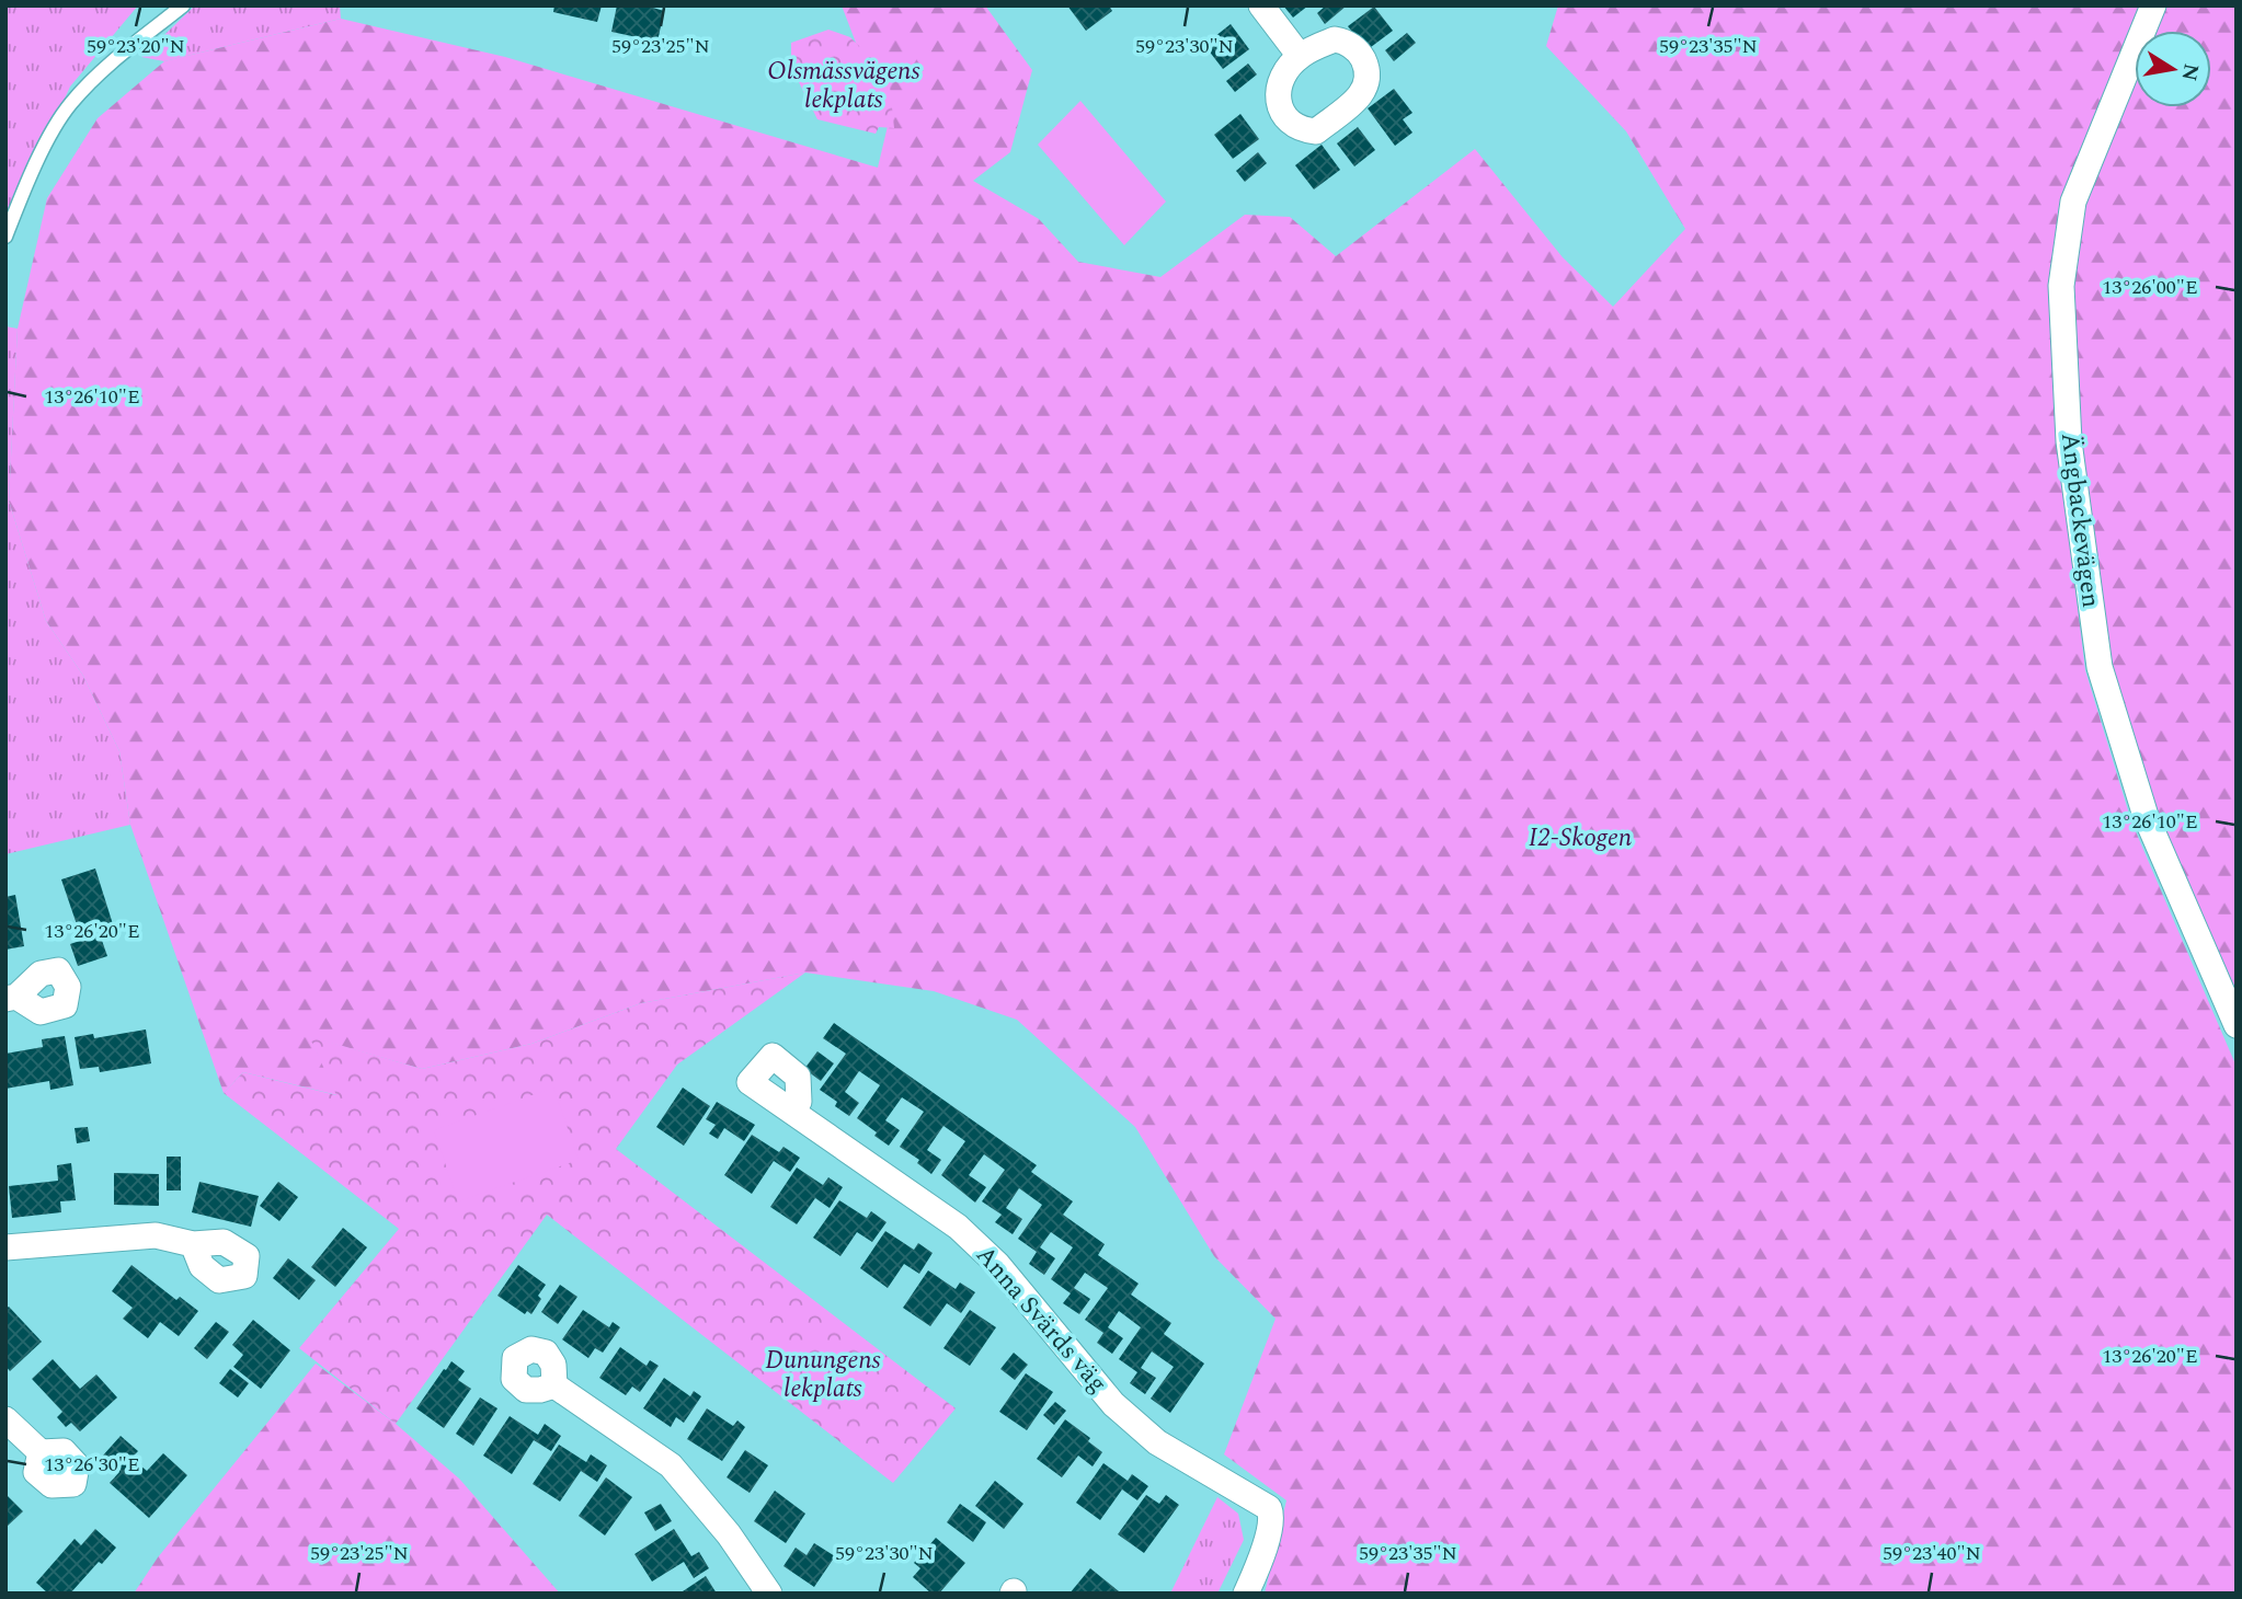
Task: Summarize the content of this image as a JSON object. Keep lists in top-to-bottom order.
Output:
{
  "streets": {
    "street": ["Ängbackevägen", "Anna Svärds väg"]
  },
  "parks": ["Olsmässvägens lekplats", "I2-Skogen", "Dunungens lekplats"],
  "north": "right",
  "coordinates": [
    "59°23'20\"N",
    "59°23'25\"N",
    "59°23'30\"N",
    "59°23'35\"N",
    "13°26'00\"E",
    "13°26'10\"E",
    "13°26'20\"E",
    "13°26'30\"E",
    "59°23'40\"N"
  ]
}
